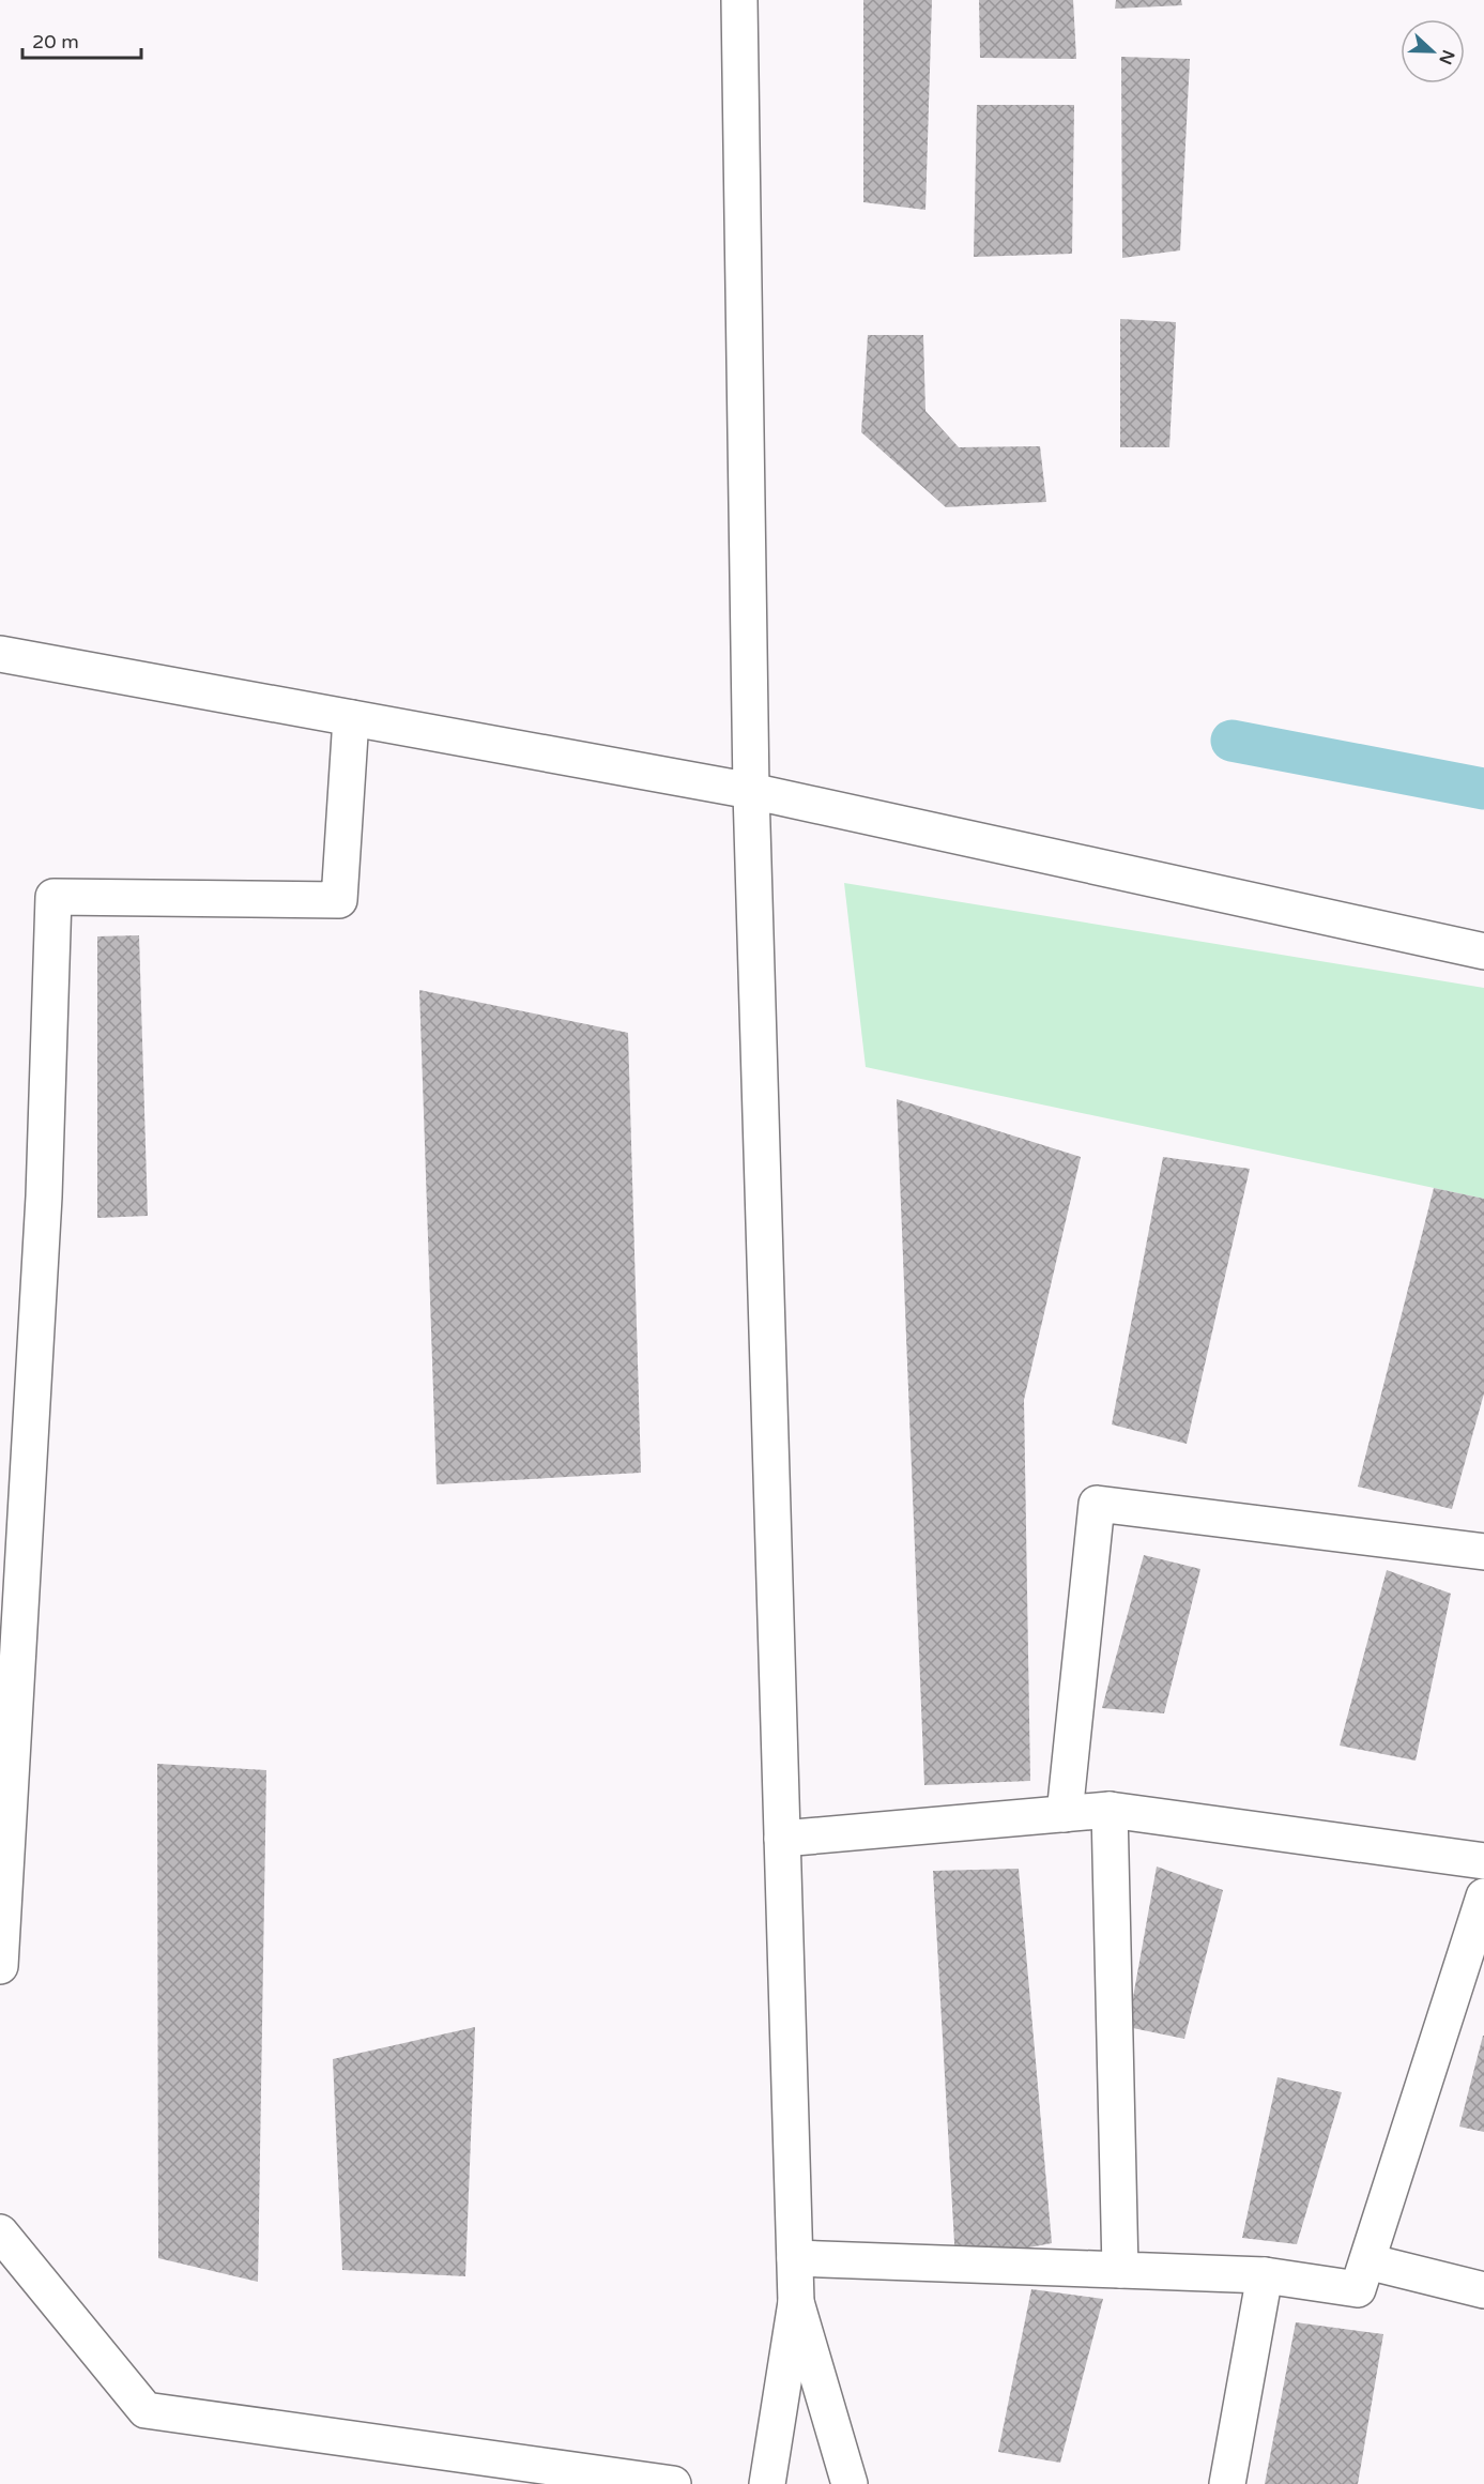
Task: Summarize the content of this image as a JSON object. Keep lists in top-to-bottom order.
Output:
{
  "scale_bar": "20 m",
  "north": "right"
}
